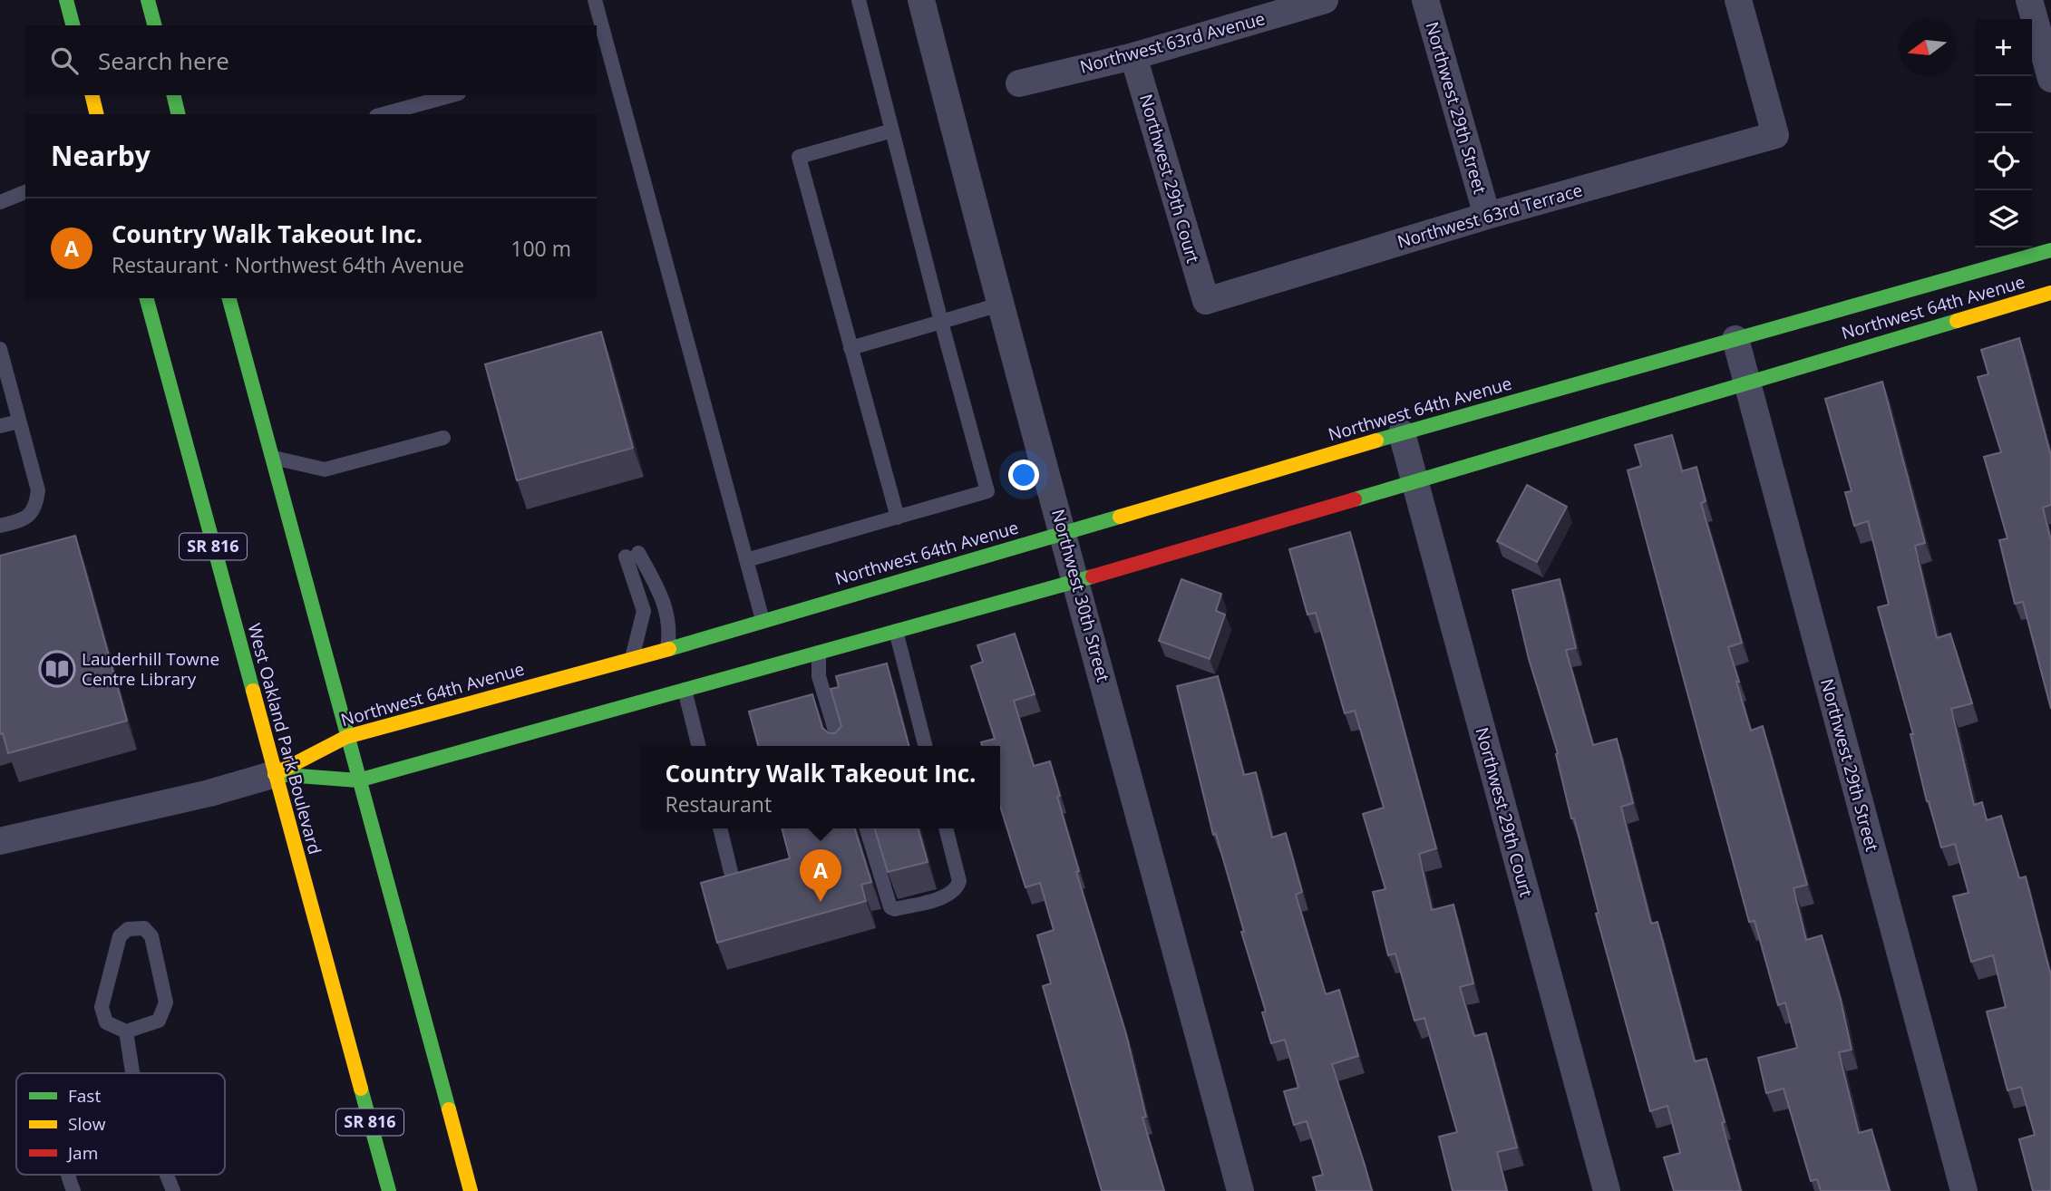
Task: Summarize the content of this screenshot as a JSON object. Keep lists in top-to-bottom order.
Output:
{
  "streets": {
    "street": [
      "Northwest 63rd Avenue",
      "Northwest 29th Street",
      "Northwest 29th Court",
      "Northwest 63rd Terrace",
      "Northwest 64th Avenue",
      "SR 816",
      "Northwest 30th Street",
      "West Oakland Park Boulevard"
    ]
  },
  "crossings": [
    ["Northwest 63rd Avenue", "Northwest 29th Court"],
    ["Northwest 29th Street", "Northwest 63rd Terrace"],
    ["Northwest 29th Street", "Northwest 64th Avenue"],
    ["Northwest 29th Court", "Northwest 63rd Terrace"],
    ["Northwest 29th Court", "Northwest 64th Avenue"],
    ["Northwest 64th Avenue", "Northwest 30th Street"],
    ["Northwest 64th Avenue", "West Oakland Park Boulevard"]
  ],
  "places": {
    "library": ["Lauderhill Towne Centre Library"]
  },
  "legend": ["Fast", "Slow", "Jam"],
  "north": "left",
  "page": {
    "map_buttons": ["+", "−"],
    "search": "Search here",
    "heading": "Nearby",
    "list": [
      {
        "mark": "A",
        "name": "Country Walk Takeout Inc.",
        "note": "Restaurant · Northwest 64th Avenue",
        "value": "100 m"
      }
    ],
    "popup": ["Country Walk Takeout Inc.", "Restaurant"],
    "pins": "A"
  }
}
